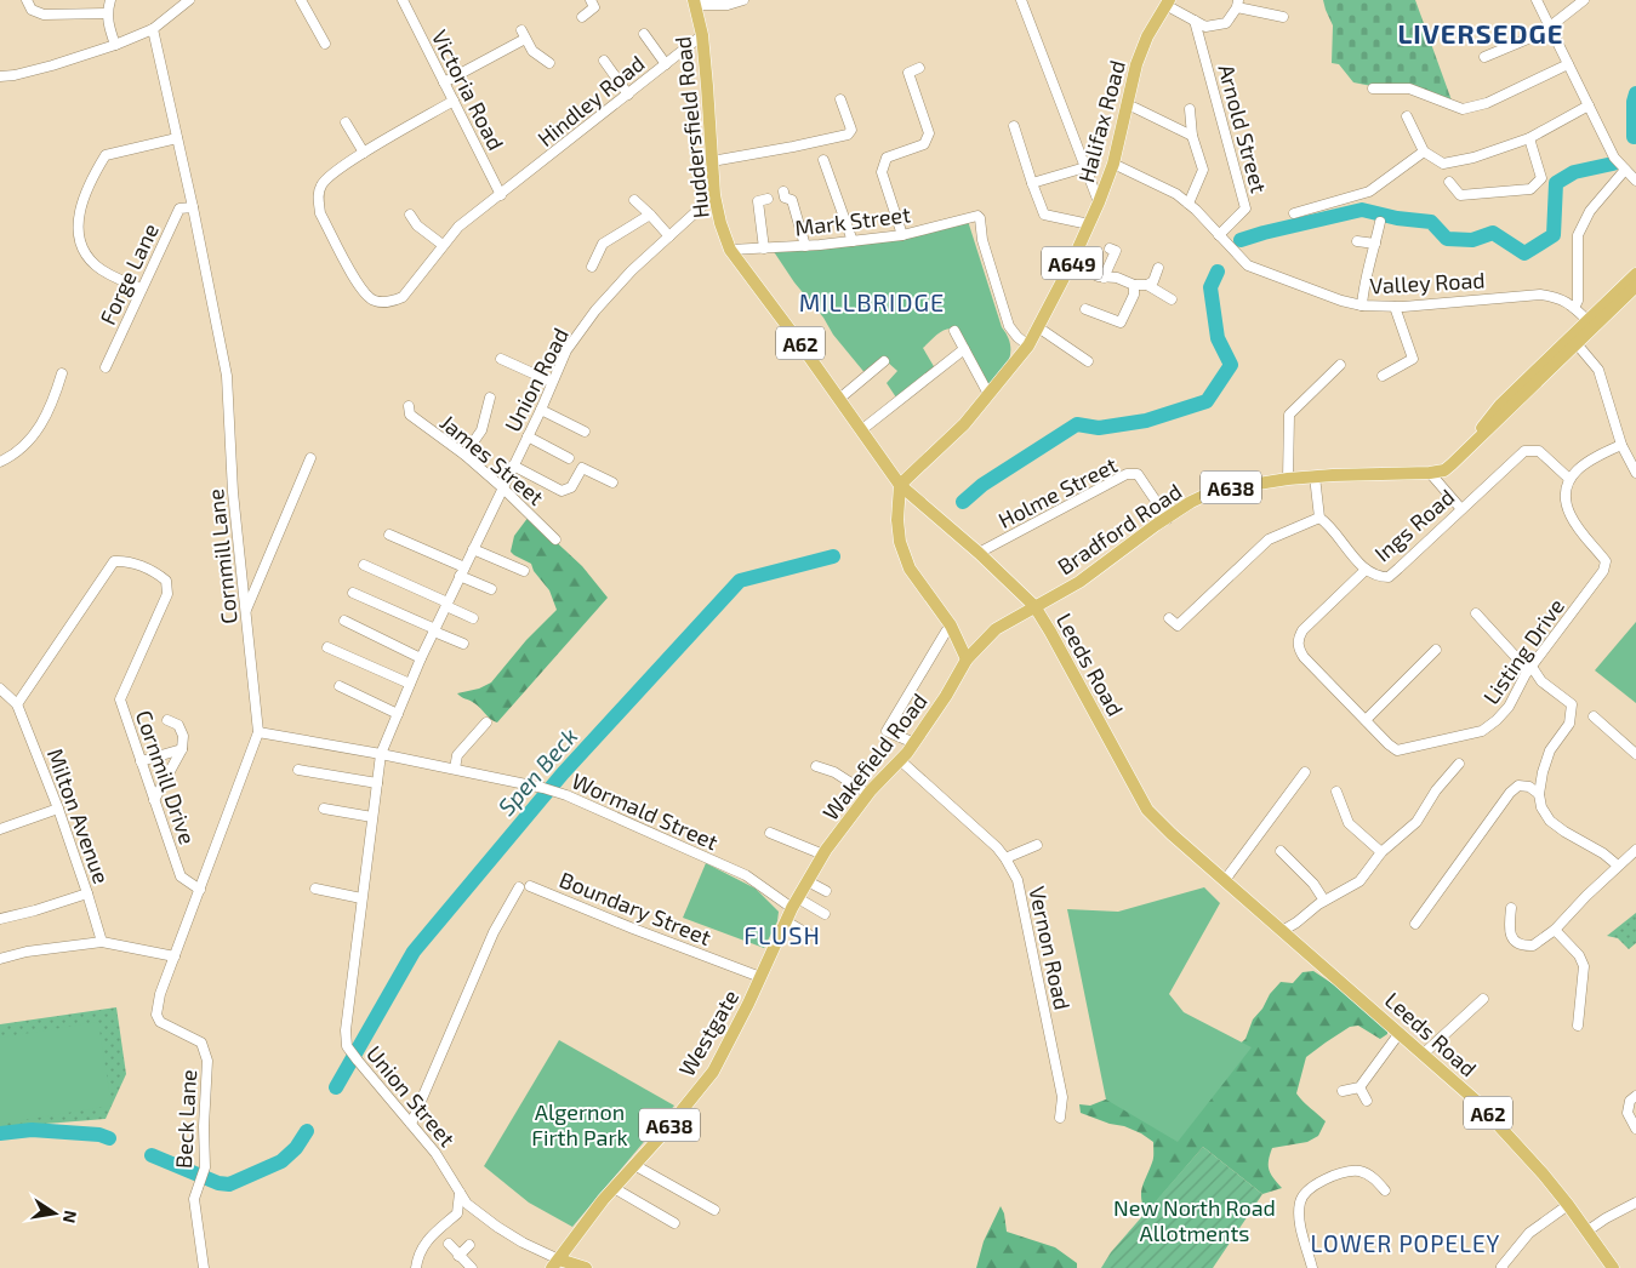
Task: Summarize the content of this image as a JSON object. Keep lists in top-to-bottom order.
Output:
{
  "streets": {
    "main road": [
      "Halifax Road",
      "Huddersfield Road",
      "A649",
      "A62",
      "A638",
      "Bradford Road",
      "Leeds Road",
      "Wakefield Road",
      "Westgate"
    ],
    "street": [
      "Victoria Road",
      "Hindley Road",
      "Arnold Street",
      "Mark Street",
      "Forge Lane",
      "Valley Road",
      "Union Road",
      "James Street",
      "Holme Street",
      "Ings Road",
      "Cornmill Lane",
      "Listing Drive",
      "Cornmill Drive",
      "Wormald Street",
      "Milton Avenue",
      "Boundary Street",
      "Vernon Road",
      "Union Street",
      "Beck Lane"
    ]
  },
  "crossings": [
    ["Victoria Road", "Hindley Road"],
    ["Hindley Road", "Huddersfield Road"],
    ["Halifax Road", "Huddersfield Road"],
    ["Halifax Road", "Mark Street"],
    ["Halifax Road", "Valley Road"],
    ["Halifax Road", "Leeds Road"],
    ["Huddersfield Road", "Mark Street"],
    ["Huddersfield Road", "Union Road"],
    ["Huddersfield Road", "Leeds Road"],
    ["Arnold Street", "Valley Road"],
    ["Forge Lane", "Cornmill Lane"],
    ["Valley Road", "Bradford Road"],
    ["Union Road", "James Street"],
    ["Union Road", "Wormald Street"],
    ["Union Road", "Union Street"],
    ["Holme Street", "Bradford Road"],
    ["Holme Street", "Leeds Road"],
    ["Ings Road", "Listing Drive"],
    ["Bradford Road", "Leeds Road"],
    ["Bradford Road", "Wakefield Road"],
    ["Cornmill Lane", "Cornmill Drive"],
    ["Cornmill Lane", "Wormald Street"],
    ["Cornmill Lane", "Beck Lane"],
    ["Wakefield Road", "Wormald Street"],
    ["Wakefield Road", "Vernon Road"],
    ["Wakefield Road", "Westgate"],
    ["Cornmill Drive", "Milton Avenue"],
    ["Wormald Street", "Union Street"],
    ["Boundary Street", "Westgate"],
    ["Westgate", "Union Street"]
  ],
  "districts": [
    "LIVERSEDGE",
    "MILLBRIDGE",
    "FLUSH",
    "LOWER POPELEY"
  ],
  "water": ["Spen Beck"],
  "parks": ["Algernon Firth Park", "New North Road Allotments"],
  "north": "right"
}
